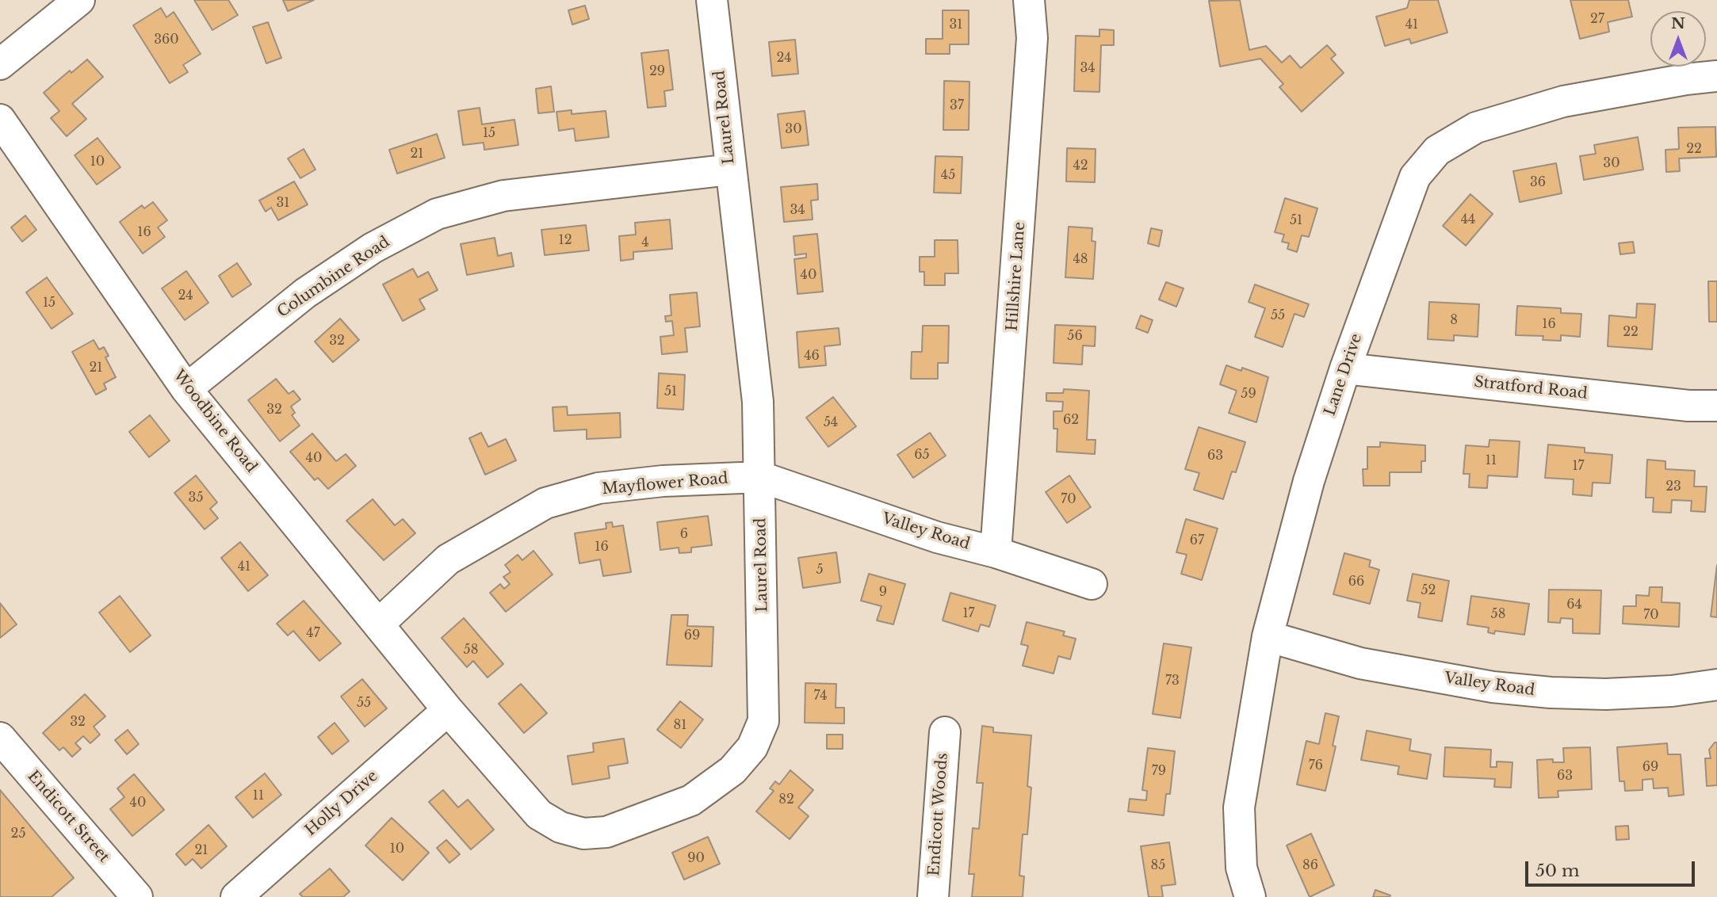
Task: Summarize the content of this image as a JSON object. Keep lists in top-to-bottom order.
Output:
{
  "streets": {
    "street": [
      "Laurel Road",
      "Hillshire Lane",
      "Columbine Road",
      "Lane Drive",
      "Stratford Road",
      "Woodbine Road",
      "Mayflower Road",
      "Valley Road",
      "Holly Drive",
      "Endicott Woods",
      "Endicott Street"
    ]
  },
  "crossings": [
    ["Laurel Road", "Columbine Road"],
    ["Laurel Road", "Woodbine Road"],
    ["Laurel Road", "Mayflower Road"],
    ["Laurel Road", "Valley Road"],
    ["Laurel Road", "Holly Drive"],
    ["Hillshire Lane", "Valley Road"],
    ["Columbine Road", "Woodbine Road"],
    ["Lane Drive", "Stratford Road"],
    ["Lane Drive", "Valley Road"],
    ["Woodbine Road", "Mayflower Road"],
    ["Woodbine Road", "Holly Drive"],
    ["Mayflower Road", "Valley Road"]
  ],
  "house_numbers": [
    "27",
    "31",
    "41",
    "360",
    "24",
    "34",
    "29",
    "37",
    "30",
    "15",
    "22",
    "21",
    "10",
    "30",
    "42",
    "45",
    "36",
    "31",
    "34",
    "44",
    "51",
    "16",
    "12",
    "4",
    "48",
    "40",
    "24",
    "15",
    "55",
    "8",
    "16",
    "22",
    "56",
    "32",
    "46",
    "21",
    "51",
    "59",
    "32",
    "62",
    "54",
    "65",
    "63",
    "40",
    "11",
    "17",
    "23",
    "35",
    "70",
    "6",
    "67",
    "16",
    "41",
    "5",
    "66",
    "52",
    "9",
    "64",
    "17",
    "58",
    "70",
    "47",
    "69",
    "58",
    "73",
    "74",
    "55",
    "32",
    "81",
    "76",
    "69",
    "79",
    "63",
    "11",
    "82",
    "40",
    "25",
    "10",
    "21",
    "90",
    "85",
    "86"
  ],
  "scale_bar": "50 m",
  "north": "top"
}
